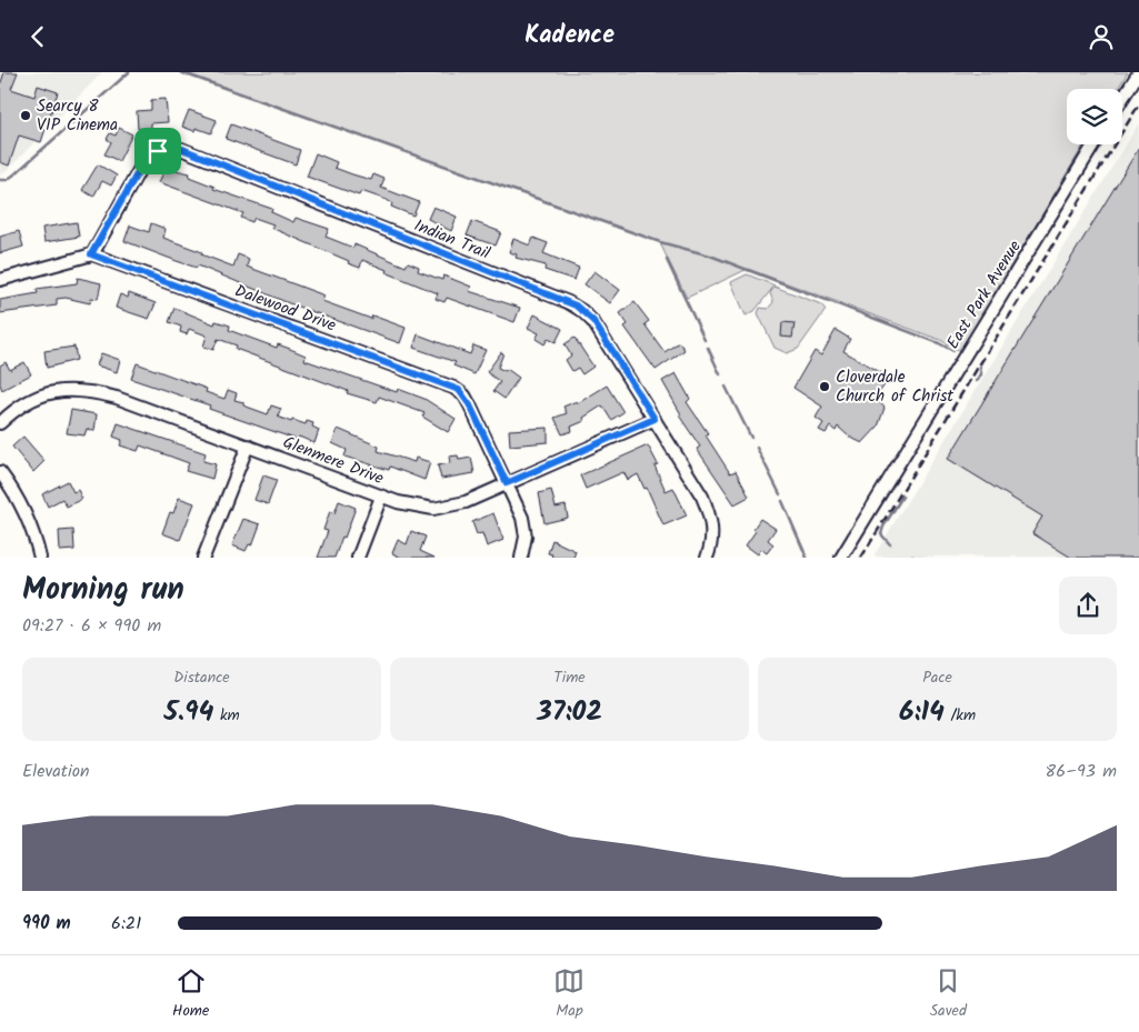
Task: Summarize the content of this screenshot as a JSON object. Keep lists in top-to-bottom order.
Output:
{
  "streets": {
    "street": [
      "Indian Trail",
      "East Park Avenue",
      "Dalewood Drive",
      "Glenmere Drive"
    ]
  },
  "crossings": [
    ["Indian Trail", "Dalewood Drive"],
    ["Indian Trail", "Glenmere Drive"],
    ["Dalewood Drive", "Glenmere Drive"]
  ],
  "places": ["Searcy 8 VIP Cinema", "Cloverdale Church of Christ"],
  "page": {
    "header": "Kadence",
    "heading": ["Morning run", "09:27 · 6 × 990 m"],
    "stats": [
      ["Distance", "5.94 km"],
      ["Time", "37:02"],
      ["Pace", "6:14 /km"]
    ],
    "chart": ["Elevation", "86–93 m"],
    "list": [
      {
        "name": "990 m",
        "note": "6:21"
      }
    ],
    "tabs": ["Home", "Map", "Saved"]
  }
}
